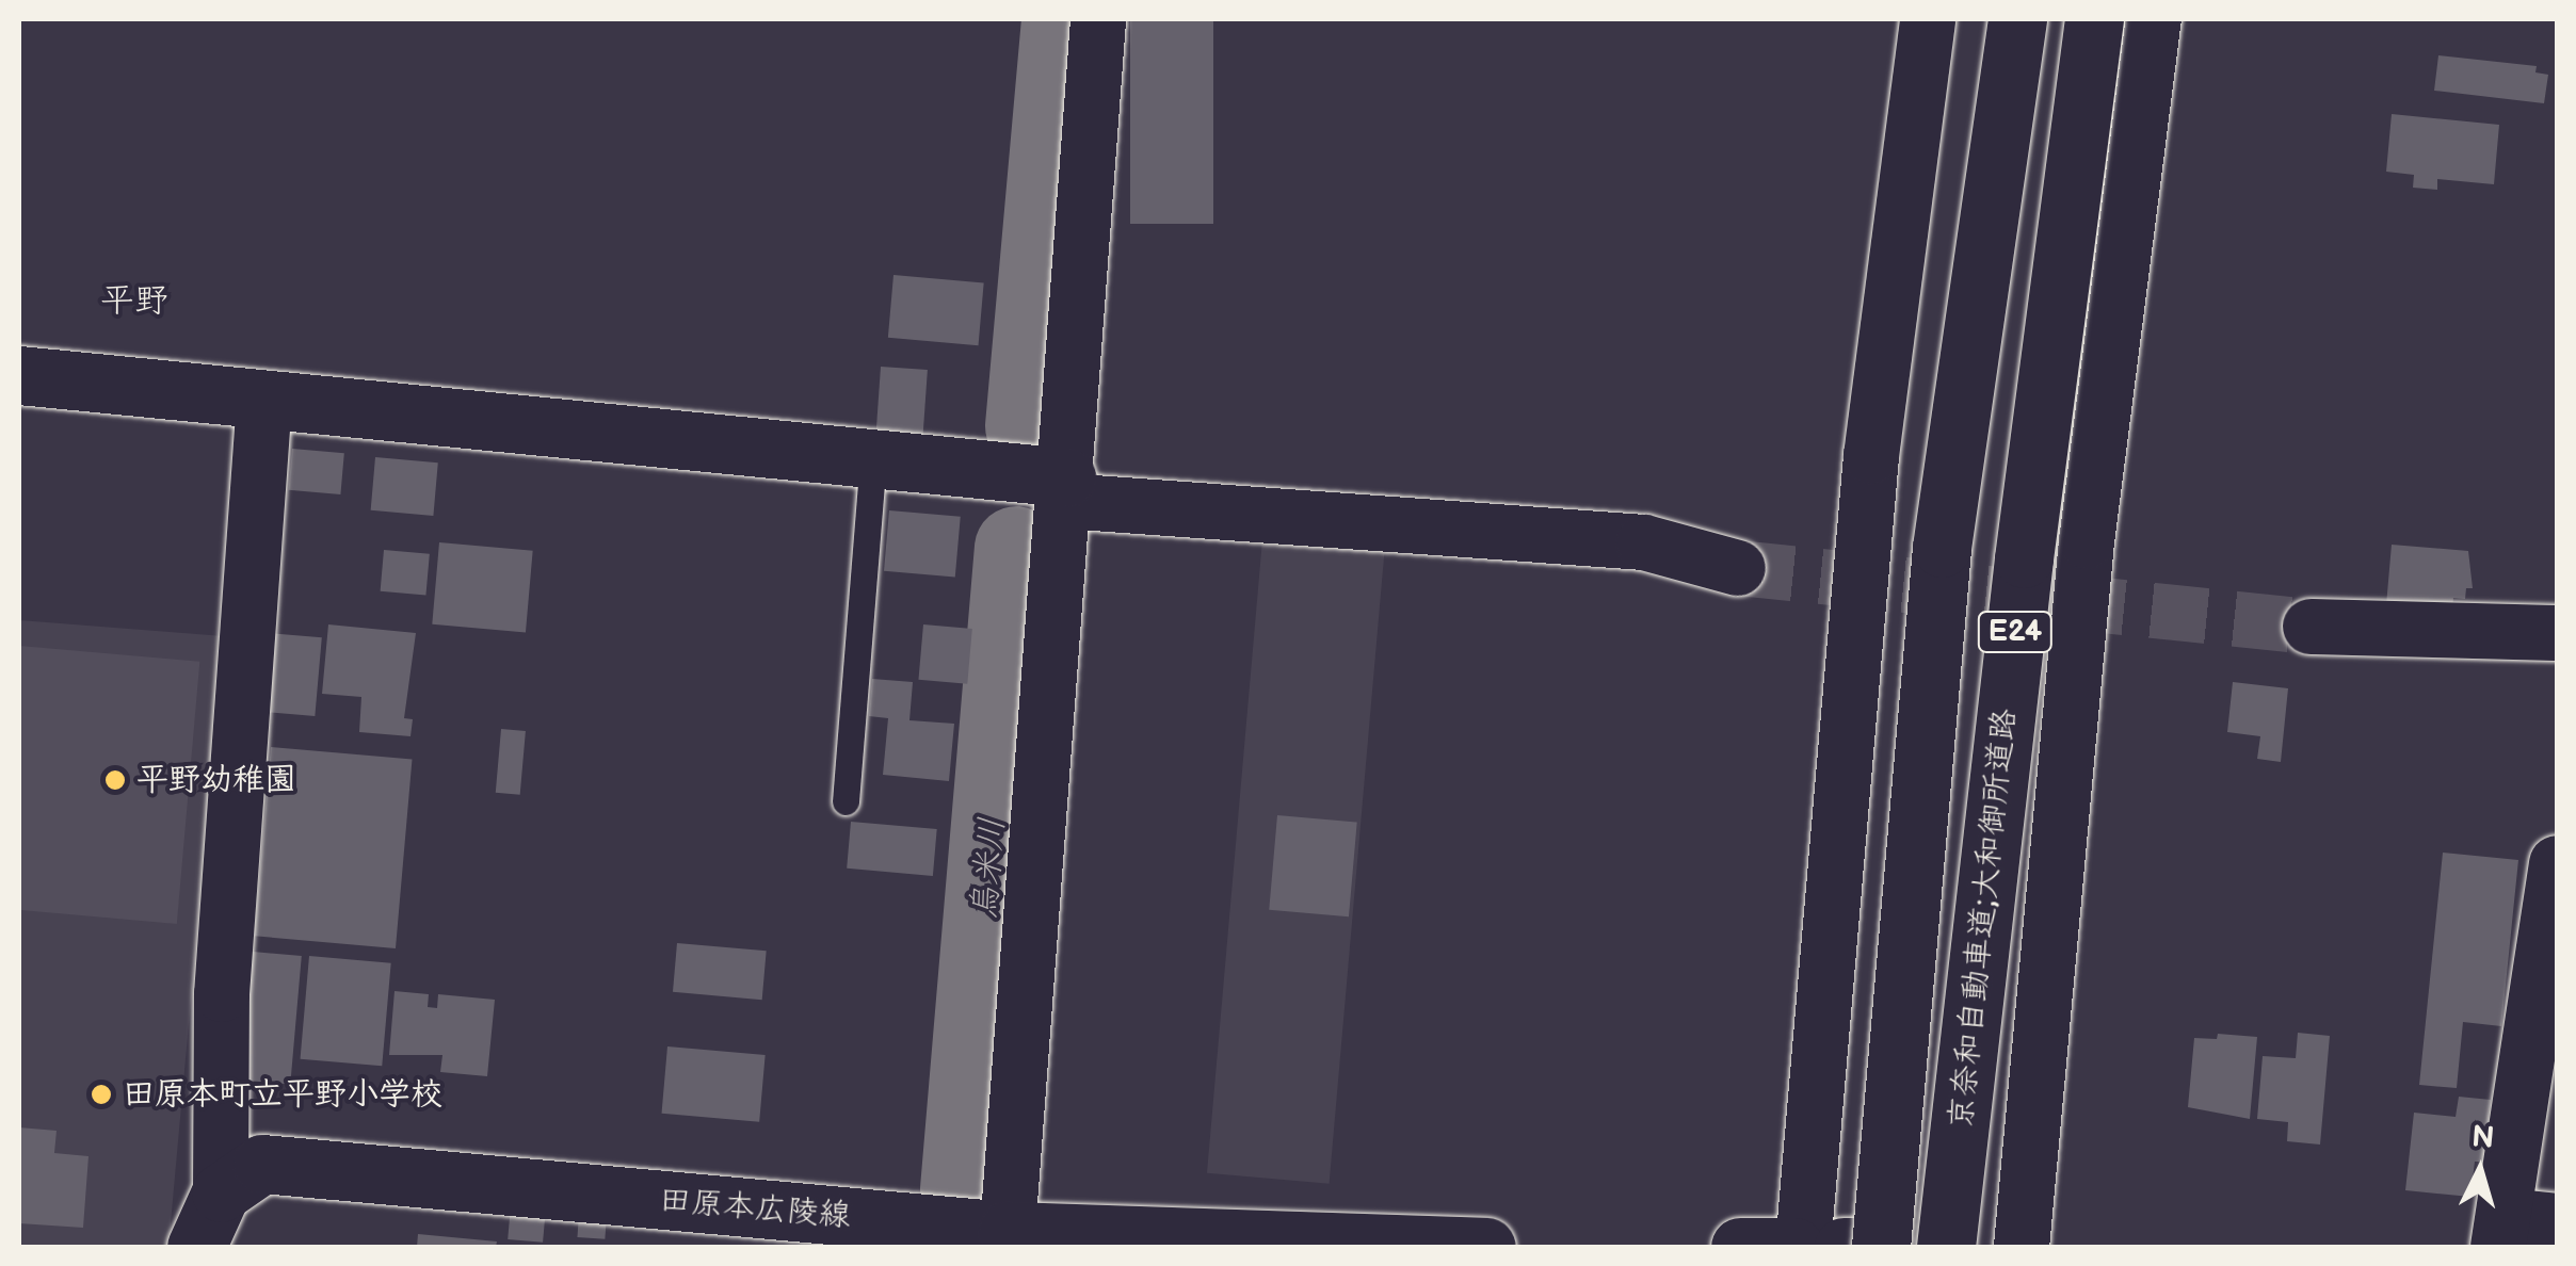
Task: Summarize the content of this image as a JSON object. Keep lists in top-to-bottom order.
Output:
{
  "streets": {
    "main road": ["E24", "京奈和自動車道;大和御所道路", "田原本広陵線"]
  },
  "districts": ["平野"],
  "water": ["烏米川"],
  "places": ["平野幼稚園", "田原本町立平野小学校"],
  "north": "top"
}
